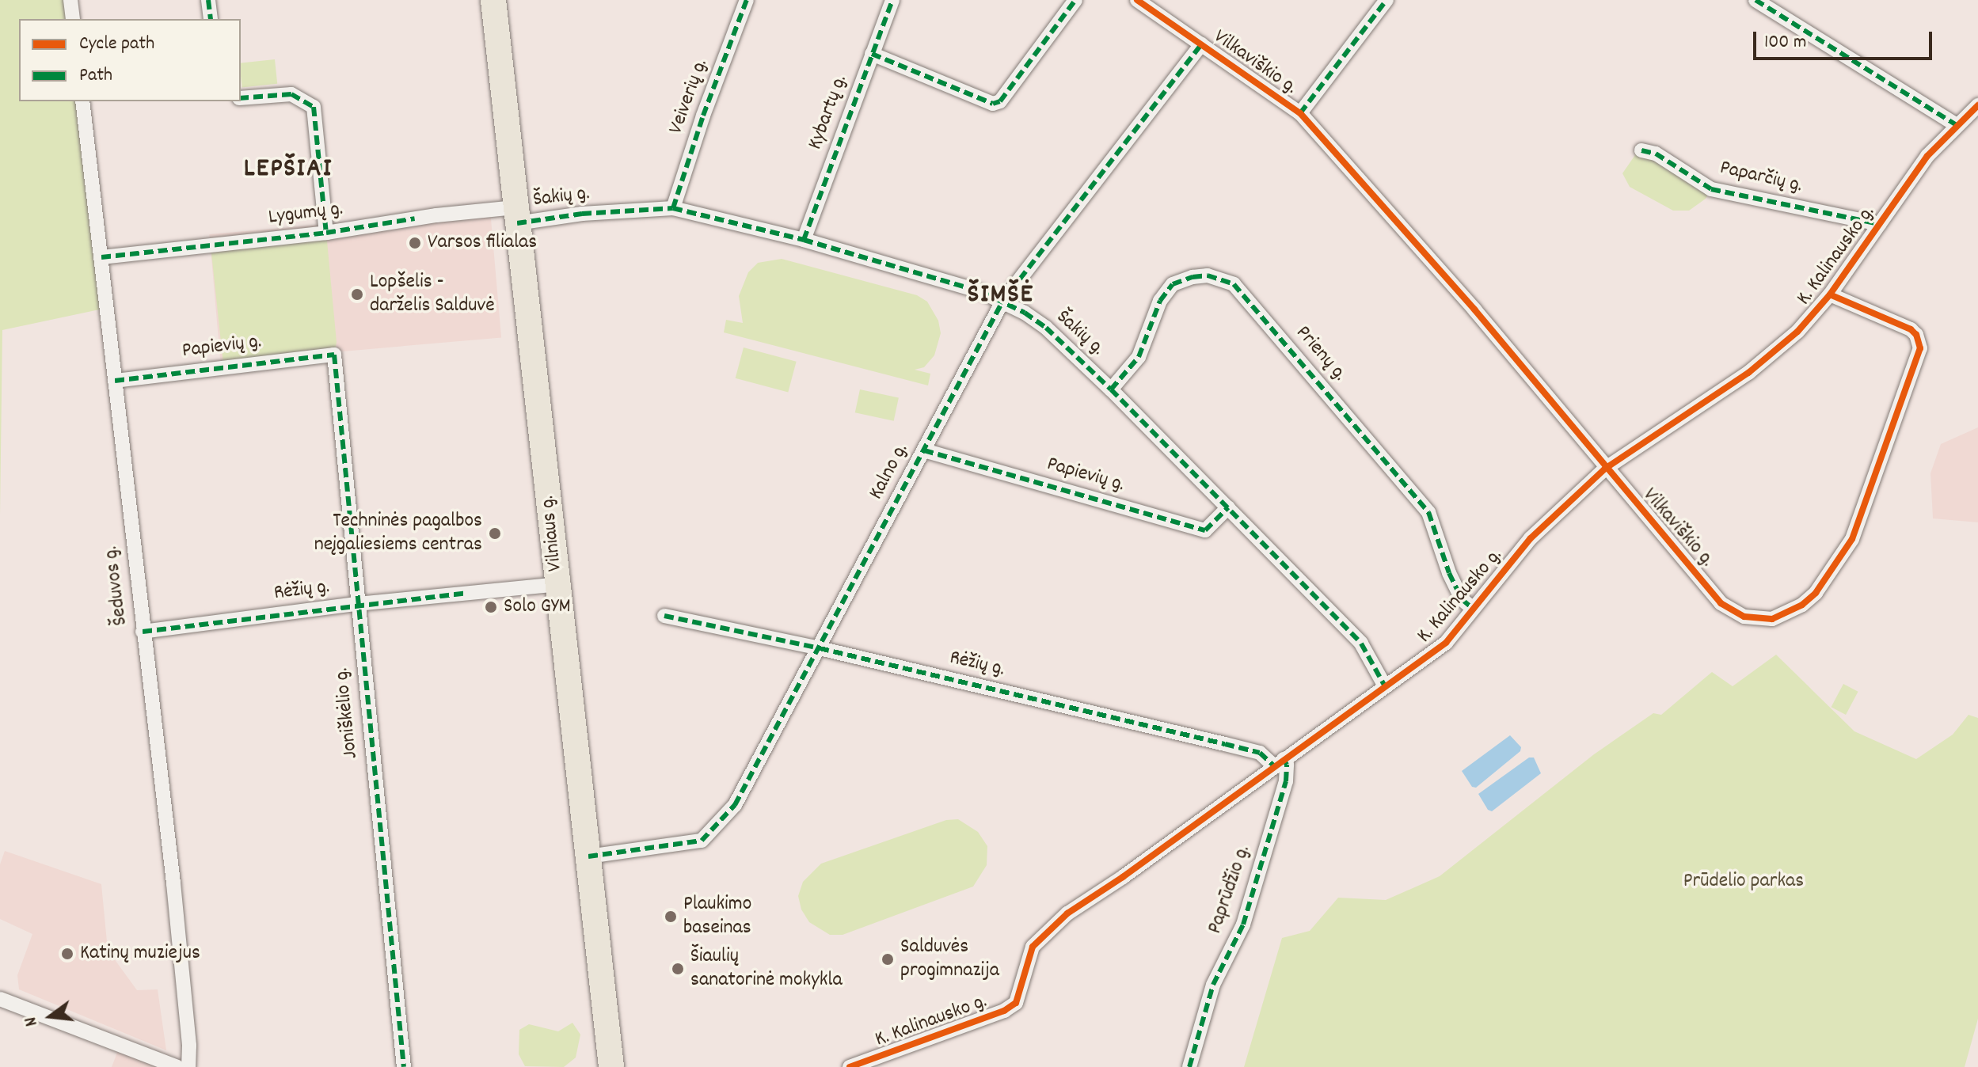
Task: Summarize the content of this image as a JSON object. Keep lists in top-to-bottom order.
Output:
{
  "streets": {
    "highway": ["Vilniaus g."],
    "street": [
      "Vilkaviškio g.",
      "Veiverių g.",
      "Kybartų g.",
      "Paparčių g.",
      "Šakių g.",
      "Lygumų g.",
      "K. Kalinausko g.",
      "Papievių g.",
      "Prienų g.",
      "Kalno g.",
      "Šeduvos g.",
      "Rėžių g.",
      "Joniškėlio g.",
      "Paprūdžio g."
    ]
  },
  "crossings": [
    ["Vilkaviškio g.", "K. Kalinausko g."],
    ["Vilkaviškio g.", "Kalno g."],
    ["Veiverių g.", "Šakių g."],
    ["Kybartų g.", "Šakių g."],
    ["Paparčių g.", "K. Kalinausko g."],
    ["Šakių g.", "Lygumų g."],
    ["Šakių g.", "K. Kalinausko g."],
    ["Šakių g.", "Papievių g."],
    ["Šakių g.", "Prienų g."],
    ["Šakių g.", "Kalno g."],
    ["Šakių g.", "Vilniaus g."],
    ["Lygumų g.", "Vilniaus g."],
    ["Lygumų g.", "Šeduvos g."],
    ["K. Kalinausko g.", "Prienų g."],
    ["K. Kalinausko g.", "Rėžių g."],
    ["K. Kalinausko g.", "Paprūdžio g."],
    ["Papievių g.", "Kalno g."],
    ["Papievių g.", "Šeduvos g."],
    ["Papievių g.", "Joniškėlio g."],
    ["Kalno g.", "Vilniaus g."],
    ["Kalno g.", "Rėžių g."],
    ["Vilniaus g.", "Rėžių g."],
    ["Šeduvos g.", "Rėžių g."],
    ["Rėžių g.", "Joniškėlio g."],
    ["Rėžių g.", "Paprūdžio g."]
  ],
  "districts": ["LEPŠIAI", "ŠIMŠĖ"],
  "parks": ["Prūdelio parkas"],
  "places": [
    "Varsos filialas",
    "Lopšelis - darželis Salduvė",
    "Techninės pagalbos neįgaliesiems centras",
    "Solo GYM",
    "Plaukimo baseinas",
    "Katinų muziejus",
    "Salduvės progimnazija",
    "Šiaulių sanatorinė mokykla"
  ],
  "legend": ["Cycle path", "Path"],
  "scale_bar": "100 m",
  "north": "left"
}
